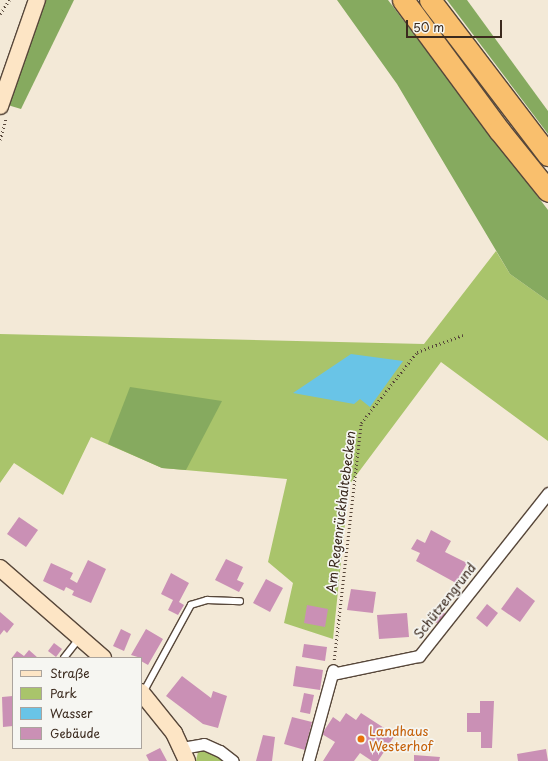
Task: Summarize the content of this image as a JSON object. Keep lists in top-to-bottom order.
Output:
{
  "streets": {
    "street": ["Schützengrund"],
    "path": ["Am Regenrückhaltebecken"]
  },
  "crossings": [
    ["Am Regenrückhaltebecken", "Schützengrund"]
  ],
  "places": ["Landhaus Westerhof"],
  "legend": [
    "Straße",
    "Park",
    "Wasser",
    "Gebäude"
  ],
  "scale_bar": "50 m"
}
